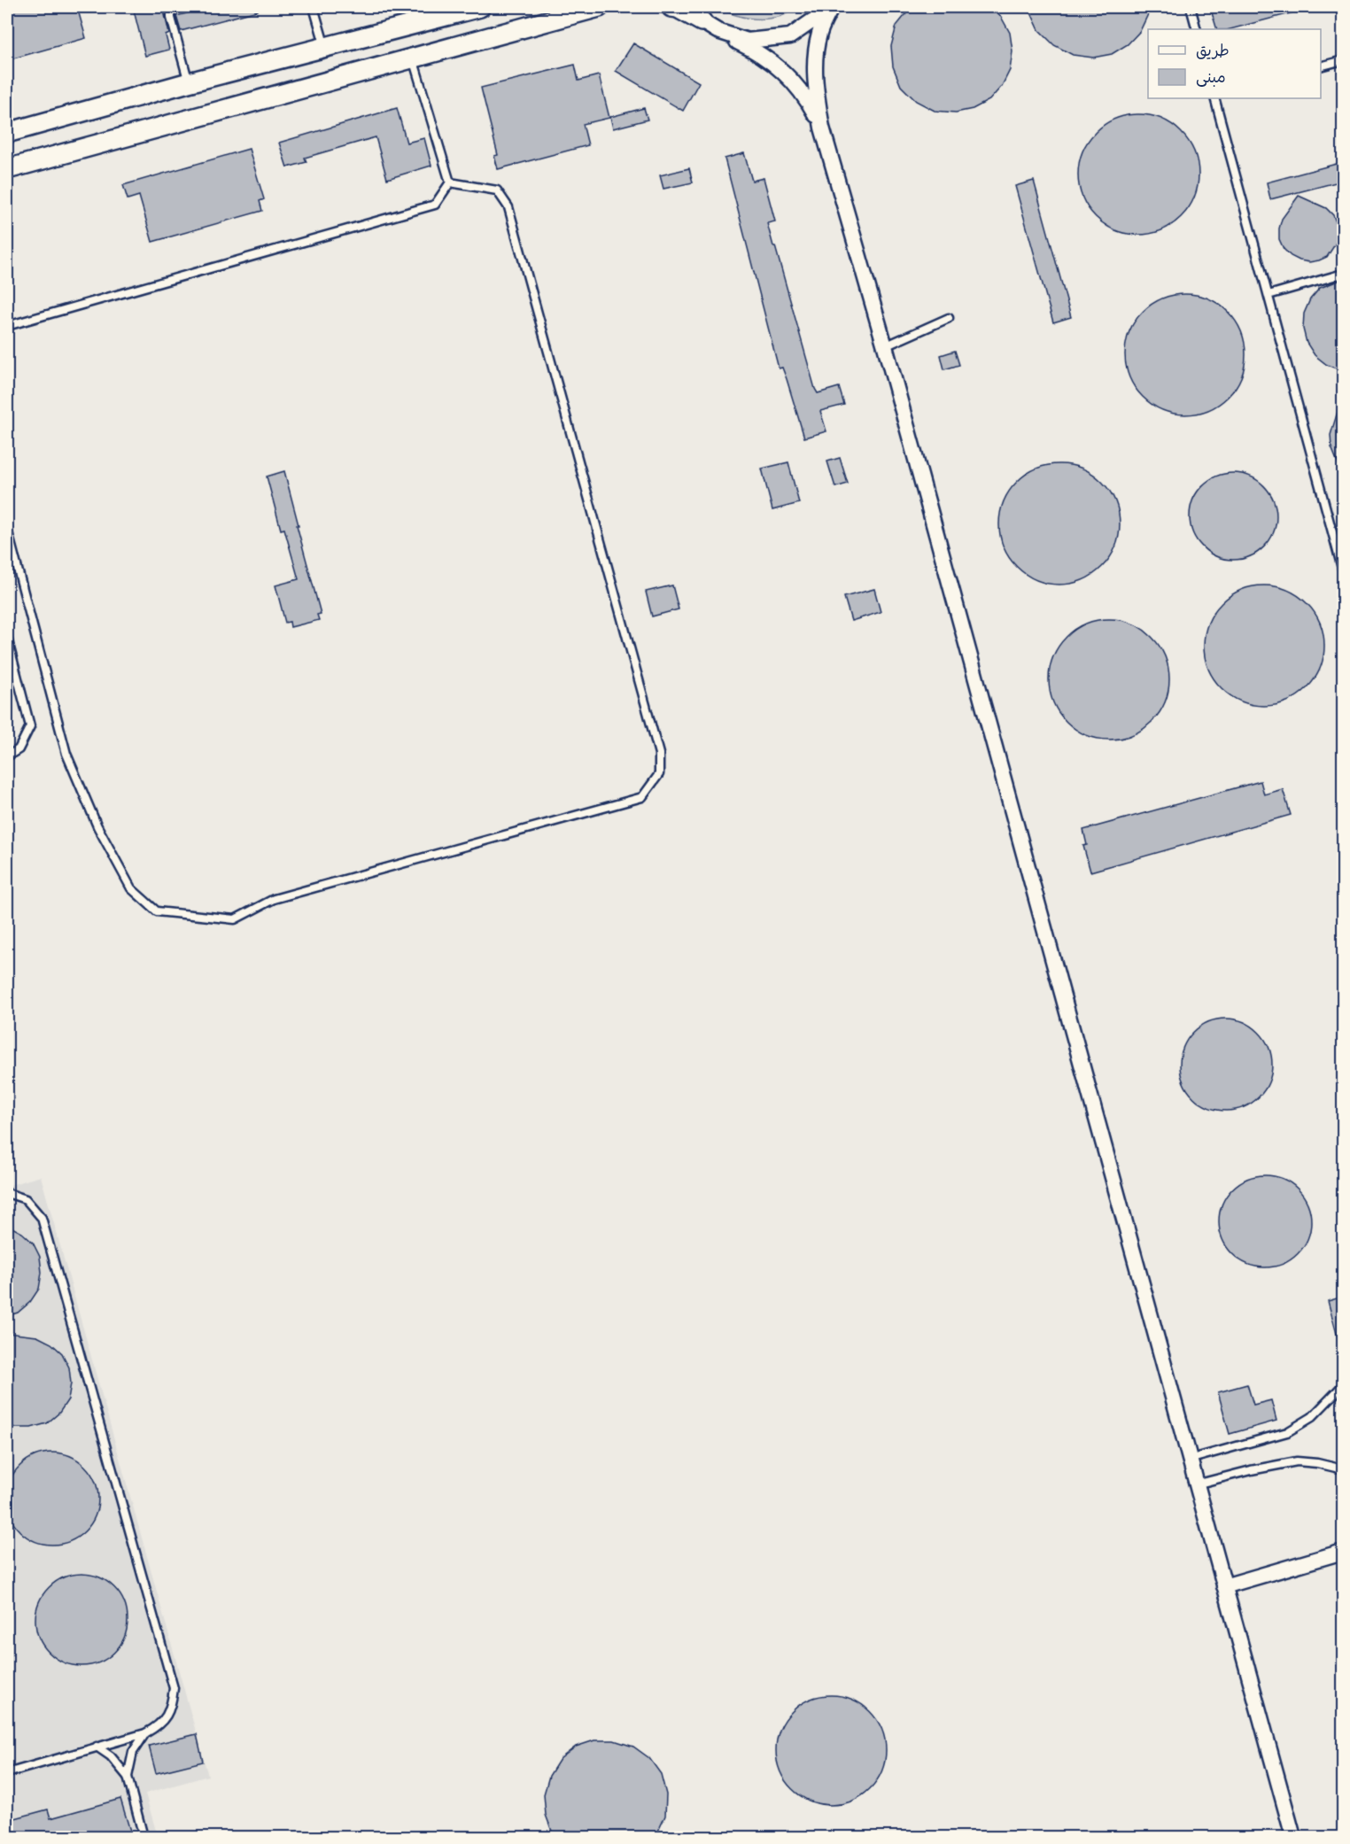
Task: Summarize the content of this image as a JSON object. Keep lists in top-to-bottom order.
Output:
{
  "legend": ["طريق", "مبنى"]
}
